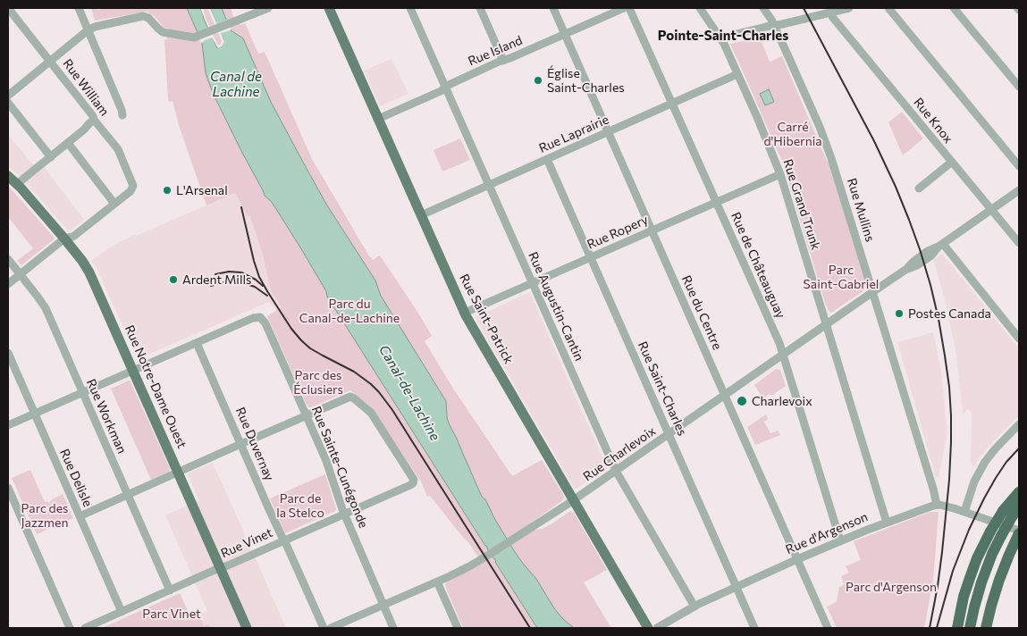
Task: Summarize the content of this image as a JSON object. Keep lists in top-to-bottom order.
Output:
{
  "streets": {
    "main road": ["Rue Saint-Patrick", "Rue Notre-Dame Ouest"],
    "street": [
      "Rue Island",
      "Rue William",
      "Rue Knox",
      "Rue Laprairie",
      "Rue Grand Trunk",
      "Rue Mullins",
      "Rue Ropery",
      "Rue de Châteauguay",
      "Rue Augustin-Cantin",
      "Rue du Centre",
      "Rue Saint-Charles",
      "Rue Workman",
      "Rue Duvernay",
      "Rue Charlevoix",
      "Rue Sainte-Cunégonde",
      "Rue Delisle",
      "Rue d'Argenson",
      "Rue Vinet"
    ]
  },
  "crossings": [
    ["Rue Island", "Rue Augustin-Cantin"],
    ["Rue Island", "Rue du Centre"],
    ["Rue Island", "Rue Saint-Patrick"],
    ["Rue Knox", "Rue Charlevoix"],
    ["Rue Laprairie", "Rue Grand Trunk"],
    ["Rue Laprairie", "Rue de Châteauguay"],
    ["Rue Laprairie", "Rue Augustin-Cantin"],
    ["Rue Laprairie", "Rue du Centre"],
    ["Rue Laprairie", "Rue Saint-Patrick"],
    ["Rue Laprairie", "Rue Saint-Charles"],
    ["Rue Grand Trunk", "Rue Ropery"],
    ["Rue Grand Trunk", "Rue Charlevoix"],
    ["Rue Grand Trunk", "Rue d'Argenson"],
    ["Rue Mullins", "Rue Charlevoix"],
    ["Rue Mullins", "Rue d'Argenson"],
    ["Rue Ropery", "Rue de Châteauguay"],
    ["Rue Ropery", "Rue Augustin-Cantin"],
    ["Rue Ropery", "Rue du Centre"],
    ["Rue Ropery", "Rue Saint-Patrick"],
    ["Rue Ropery", "Rue Saint-Charles"],
    ["Rue de Châteauguay", "Rue Charlevoix"],
    ["Rue de Châteauguay", "Rue d'Argenson"],
    ["Rue Augustin-Cantin", "Rue Charlevoix"],
    ["Rue Augustin-Cantin", "Rue d'Argenson"],
    ["Rue du Centre", "Rue Charlevoix"],
    ["Rue du Centre", "Rue d'Argenson"],
    ["Rue Saint-Patrick", "Rue Charlevoix"],
    ["Rue Notre-Dame Ouest", "Rue Vinet"],
    ["Rue Saint-Charles", "Rue Charlevoix"],
    ["Rue Saint-Charles", "Rue d'Argenson"],
    ["Rue Workman", "Rue Vinet"],
    ["Rue Duvernay", "Rue Sainte-Cunégonde"],
    ["Rue Duvernay", "Rue Vinet"],
    ["Rue Charlevoix", "Rue Sainte-Cunégonde"],
    ["Rue Sainte-Cunégonde", "Rue Vinet"],
    ["Rue Delisle", "Rue Vinet"]
  ],
  "districts": ["Pointe-Saint-Charles"],
  "water": ["Canal de Lachine", "Canal-de-Lachine"],
  "parks": [
    "Carré d'Hibernia",
    "Parc Saint-Gabriel",
    "Parc du Canal-de-Lachine",
    "Parc des Éclusiers",
    "Parc de la Stelco",
    "Parc des Jazzmen",
    "Parc d'Argenson",
    "Parc Vinet"
  ],
  "places": [
    "Église Saint-Charles",
    "L'Arsenal",
    "Ardent Mills",
    "Postes Canada",
    "Charlevoix"
  ]
}
